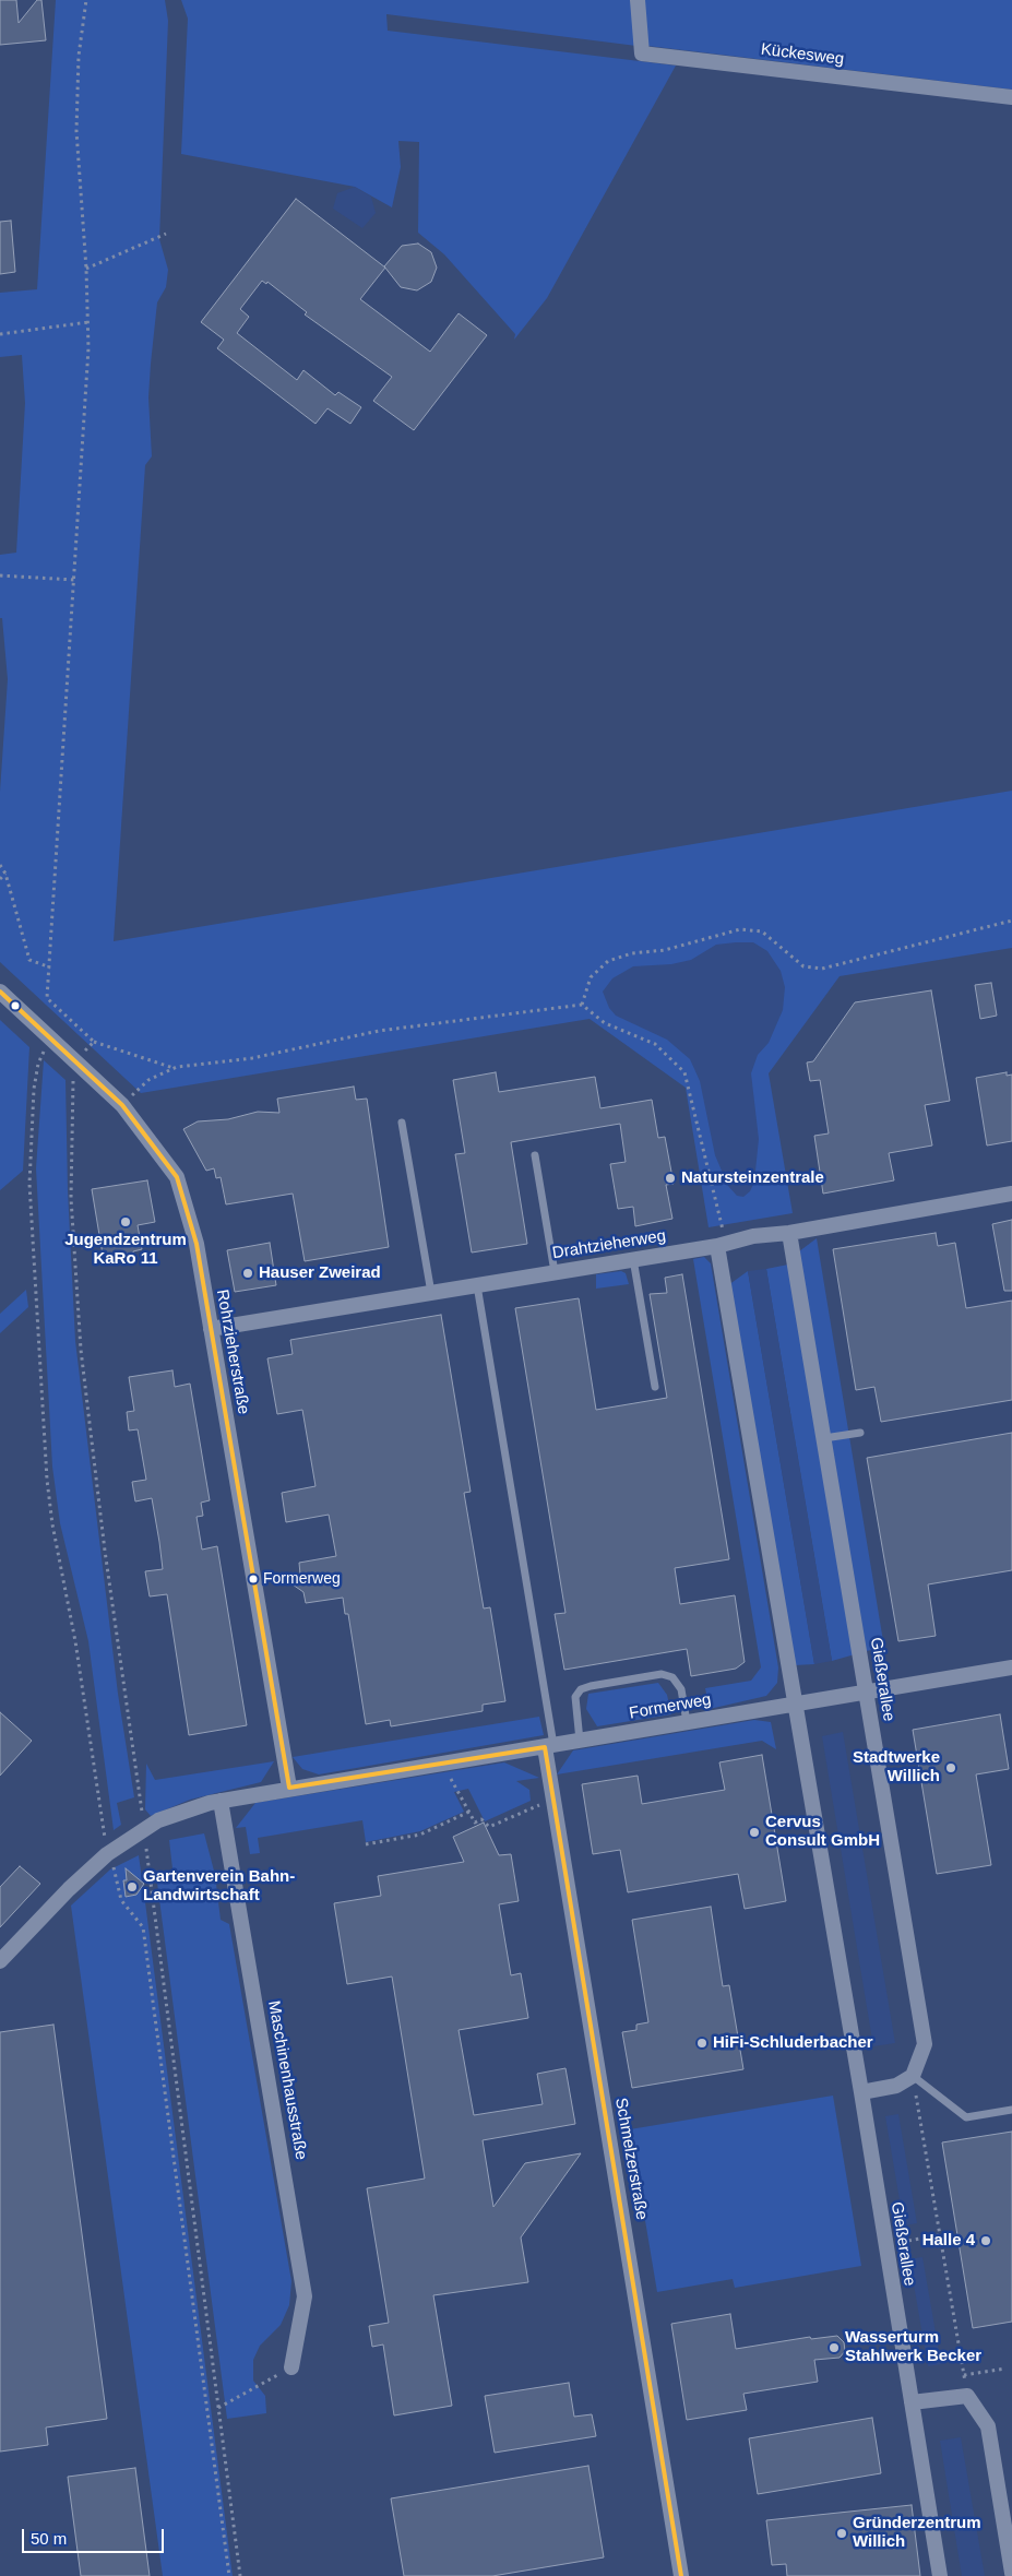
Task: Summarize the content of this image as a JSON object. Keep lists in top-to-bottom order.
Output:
{
  "streets": {
    "street": [
      "Kückesweg",
      "Drahtzieherweg",
      "Rohrzieherstraße",
      "Gießerallee",
      "Formerweg",
      "Maschinenhausstraße",
      "Schmelzerstraße"
    ]
  },
  "crossings": [
    ["Drahtzieherweg", "Rohrzieherstraße"],
    ["Drahtzieherweg", "Gießerallee"],
    ["Rohrzieherstraße", "Formerweg"],
    ["Gießerallee", "Formerweg"],
    ["Formerweg", "Maschinenhausstraße"],
    ["Formerweg", "Schmelzerstraße"]
  ],
  "places": [
    "Natursteinzentrale",
    "Jugendzentrum KaRo 11",
    "Hauser Zweirad",
    "Formerweg",
    "Stadtwerke Willich",
    "Cervus Consult GmbH",
    "Gartenverein Bahn- Landwirtschaft",
    "HiFi-Schluderbacher",
    "Halle 4",
    "Wasserturm Stahlwerk Becker",
    "Gründerzentrum Willich"
  ],
  "scale_bar": "50 m"
}
